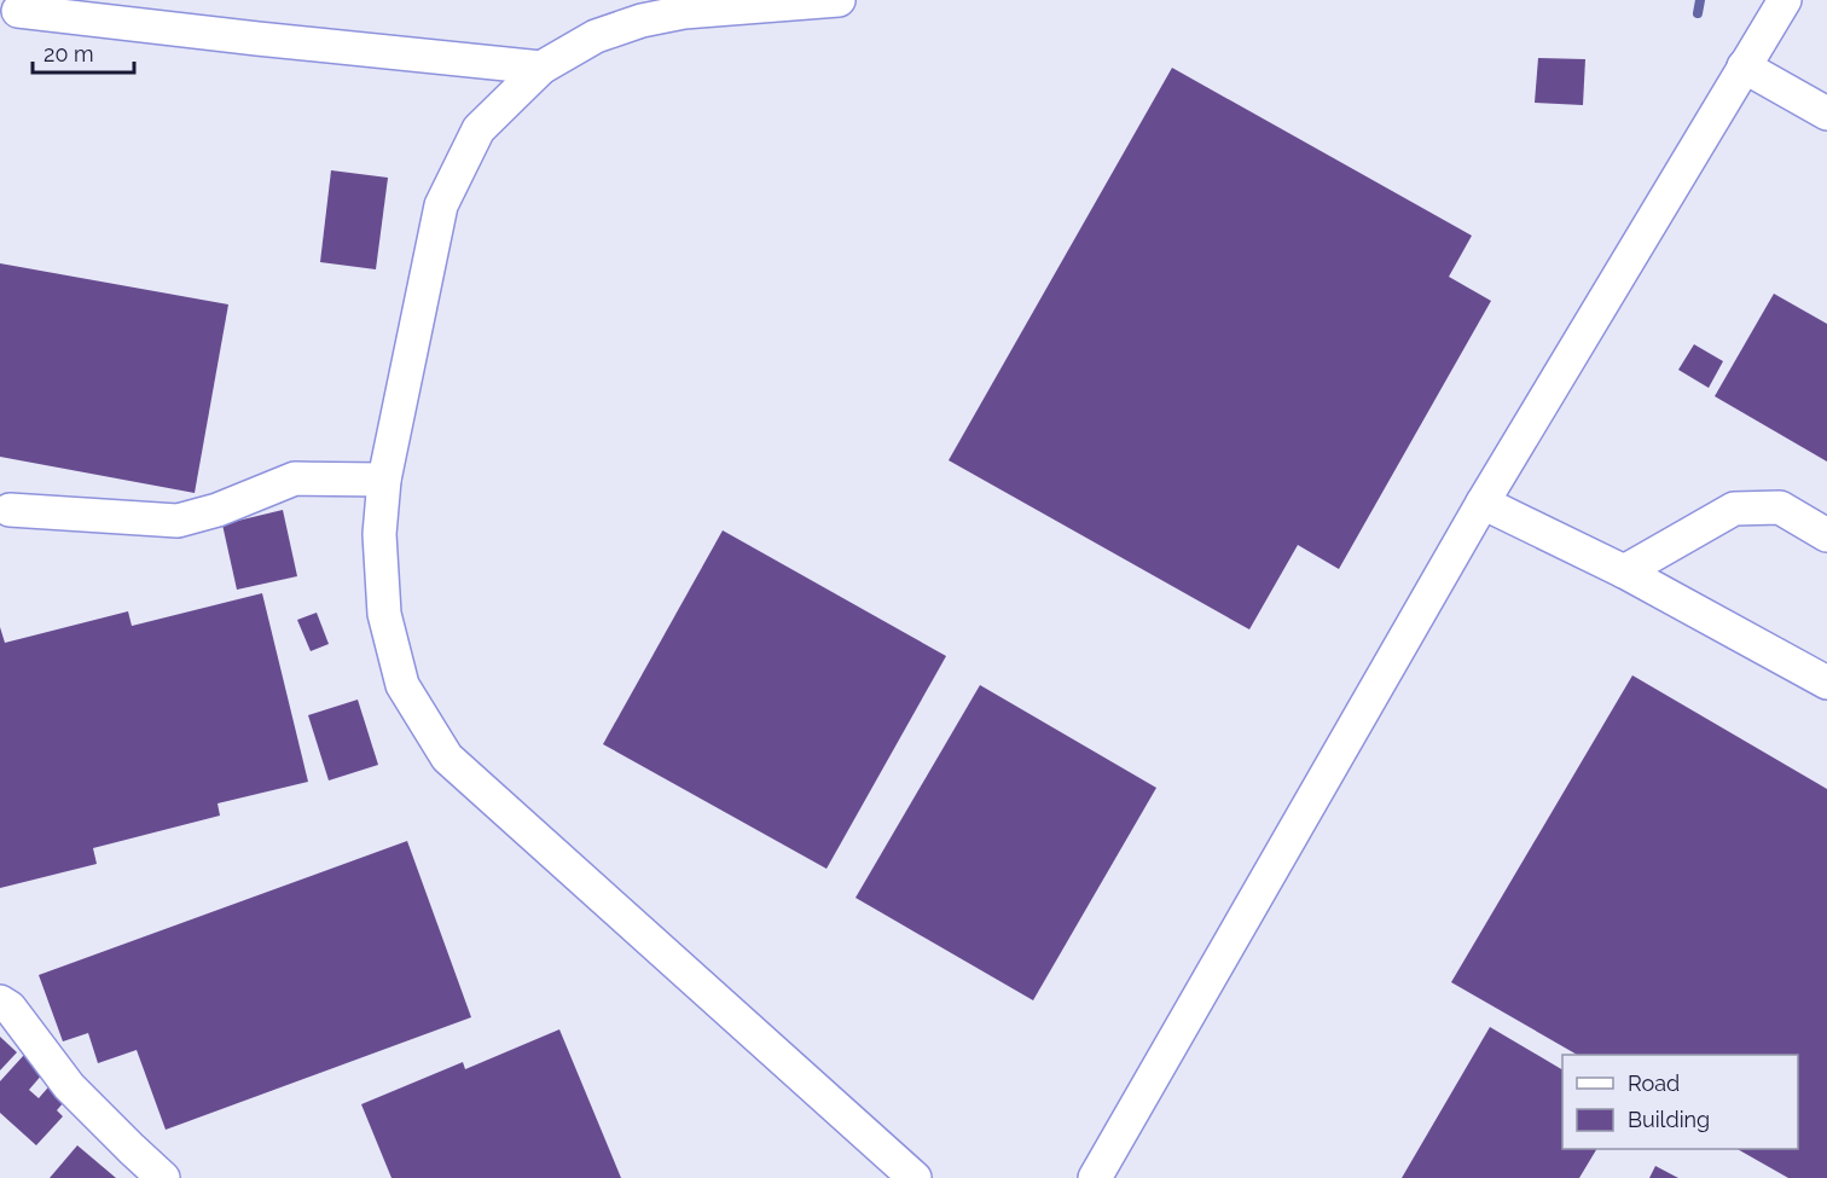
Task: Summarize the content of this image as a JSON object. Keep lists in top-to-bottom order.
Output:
{
  "legend": ["Road", "Building"],
  "scale_bar": "20 m"
}
